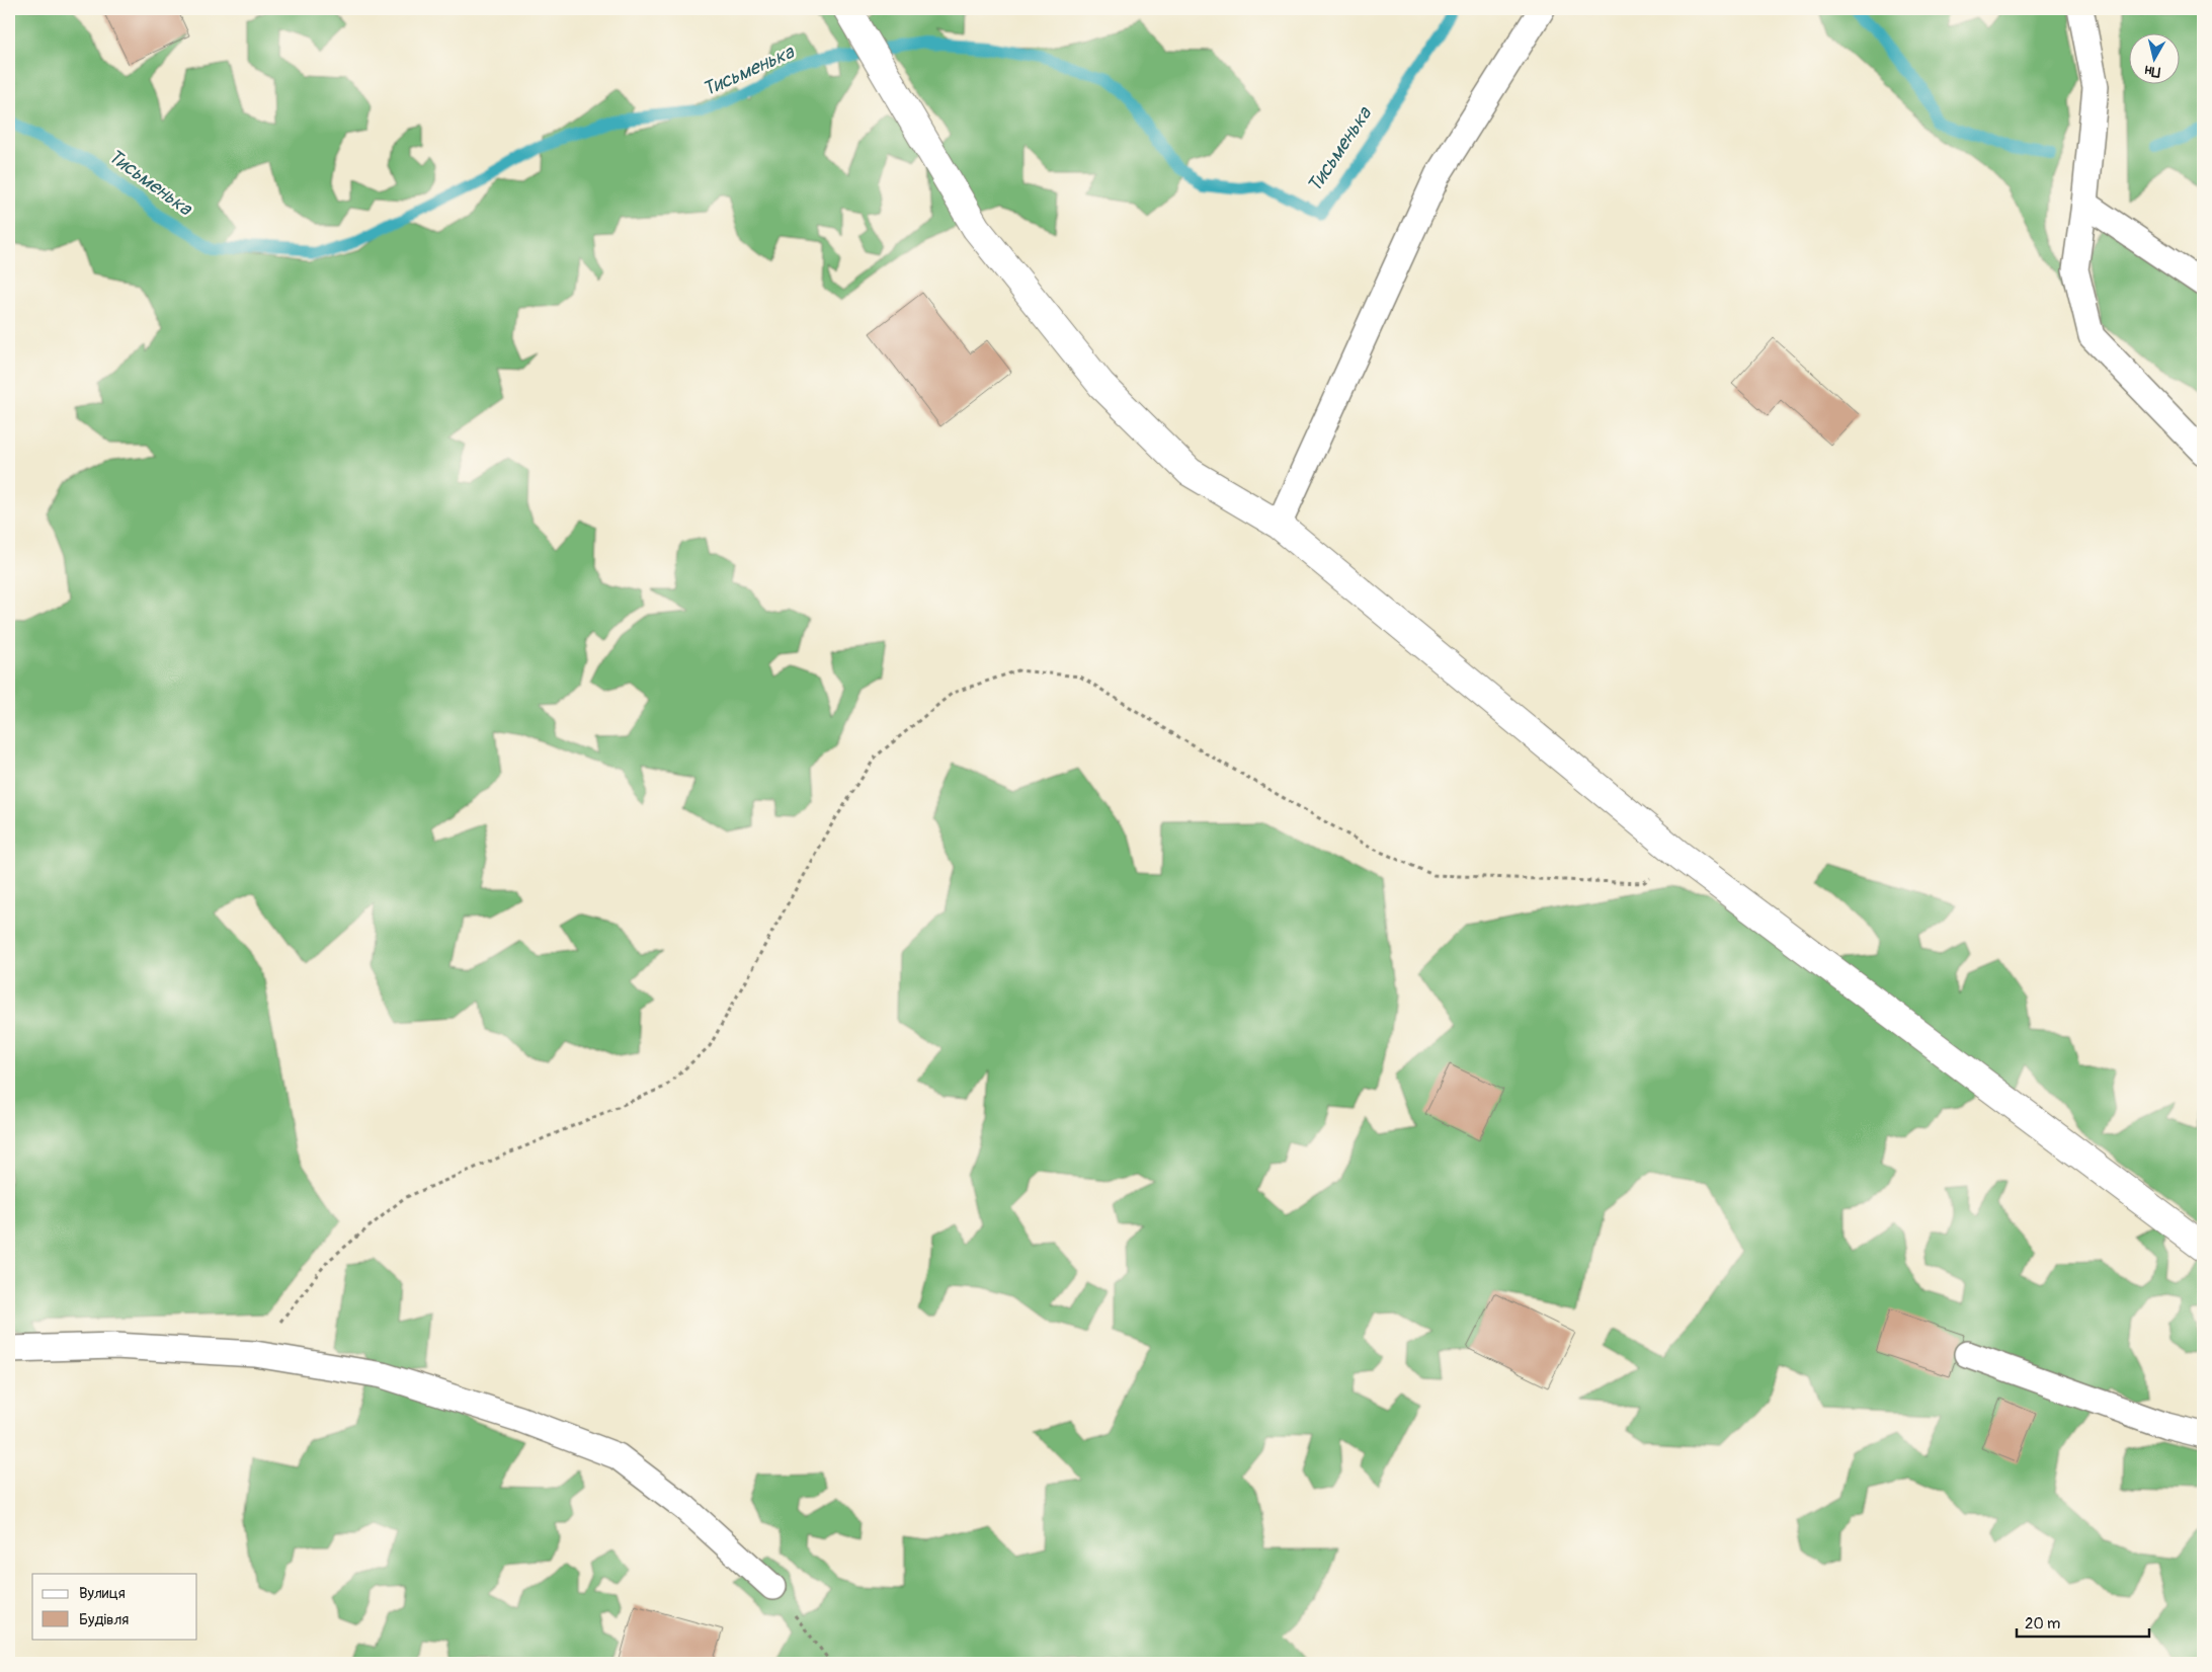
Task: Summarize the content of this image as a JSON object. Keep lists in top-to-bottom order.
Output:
{
  "water": ["Тисьменька"],
  "legend": ["Вулиця", "Будівля"],
  "scale_bar": "20 m",
  "north": "bottom"
}
